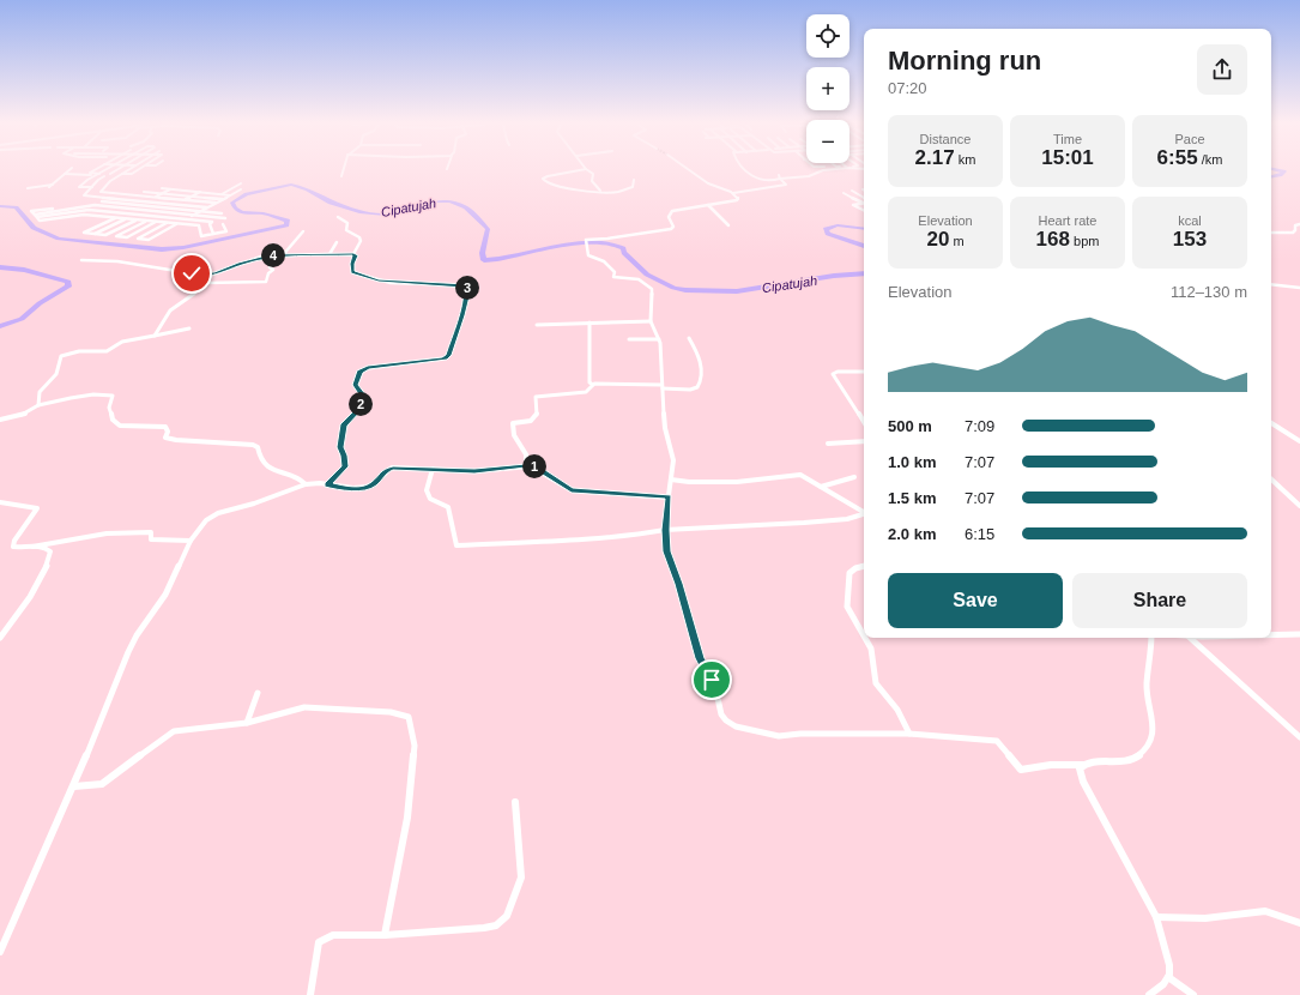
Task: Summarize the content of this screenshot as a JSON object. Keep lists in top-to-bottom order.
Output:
{
  "water": ["Cipatujah"],
  "page": {
    "map_buttons": ["+", "−"],
    "heading": ["Morning run", "07:20"],
    "stats": [
      ["Distance", "2.17 km"],
      ["Time", "15:01"],
      ["Pace", "6:55 /km"],
      ["Elevation", "20 m"],
      ["Heart rate", "168 bpm"],
      ["kcal", "153"]
    ],
    "pins": [
      "4",
      "3",
      "2",
      "1"
    ],
    "chart": ["Elevation", "112–130 m"],
    "list": [
      {
        "name": "500 m",
        "note": "7:09"
      },
      {
        "name": "1.0 km",
        "note": "7:07"
      },
      {
        "name": "1.5 km",
        "note": "7:07"
      },
      {
        "name": "2.0 km",
        "note": "6:15"
      }
    ],
    "buttons": ["Save", "Share"]
  }
}
